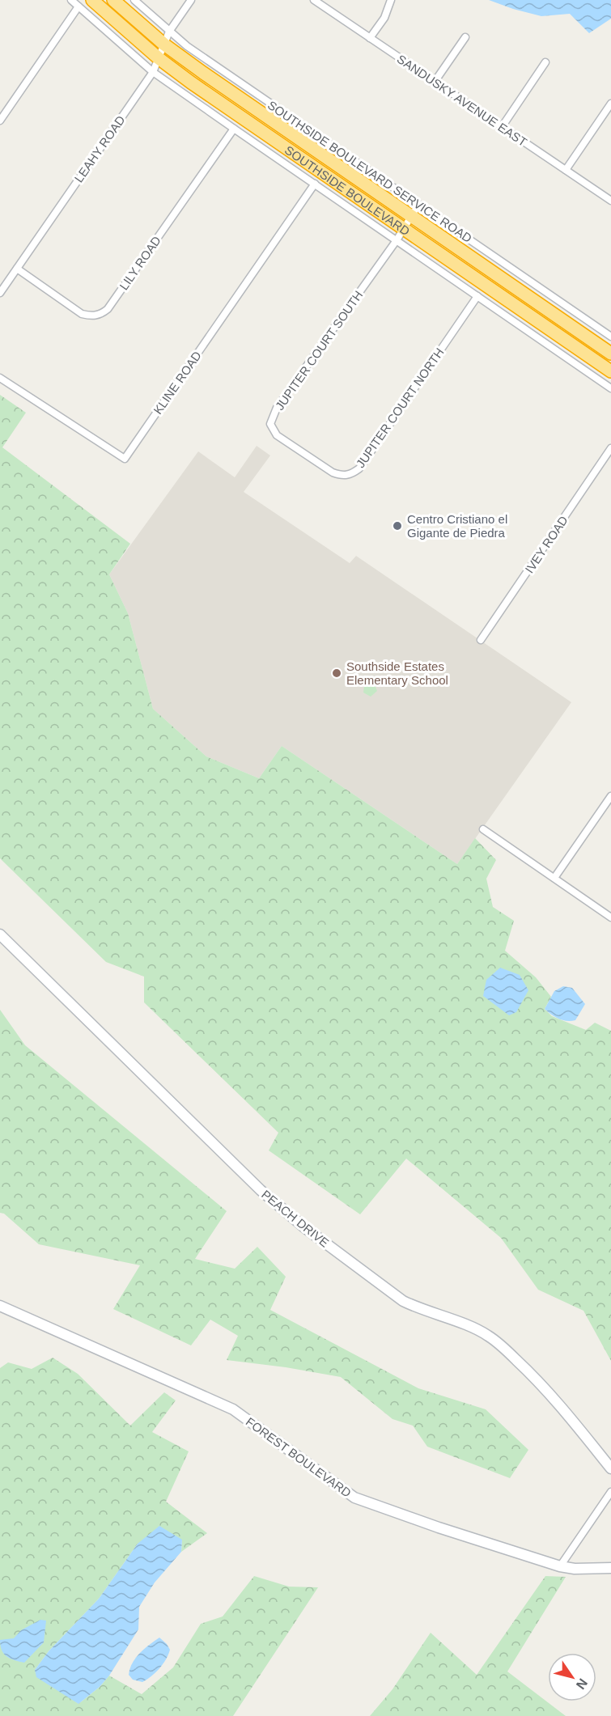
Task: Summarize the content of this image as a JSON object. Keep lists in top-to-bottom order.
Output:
{
  "streets": {
    "highway": ["SOUTHSIDE BOULEVARD"],
    "main road": ["PEACH DRIVE", "FOREST BOULEVARD"],
    "street": [
      "SANDUSKY AVENUE EAST",
      "LEAHY ROAD",
      "SOUTHSIDE BOULEVARD SERVICE ROAD",
      "LILY ROAD",
      "JUPITER COURT SOUTH",
      "KLINE ROAD",
      "JUPITER COURT NORTH",
      "IVEY ROAD"
    ]
  },
  "crossings": [
    ["LEAHY ROAD", "SOUTHSIDE BOULEVARD SERVICE ROAD"],
    ["LEAHY ROAD", "SOUTHSIDE BOULEVARD"],
    ["LEAHY ROAD", "LILY ROAD"],
    ["SOUTHSIDE BOULEVARD SERVICE ROAD", "JUPITER COURT SOUTH"],
    ["SOUTHSIDE BOULEVARD", "JUPITER COURT SOUTH"],
    ["JUPITER COURT SOUTH", "JUPITER COURT NORTH"]
  ],
  "places": ["Centro Cristiano el Gigante de Piedra", "Southside Estates Elementary School"],
  "north": "bottom right"
}
